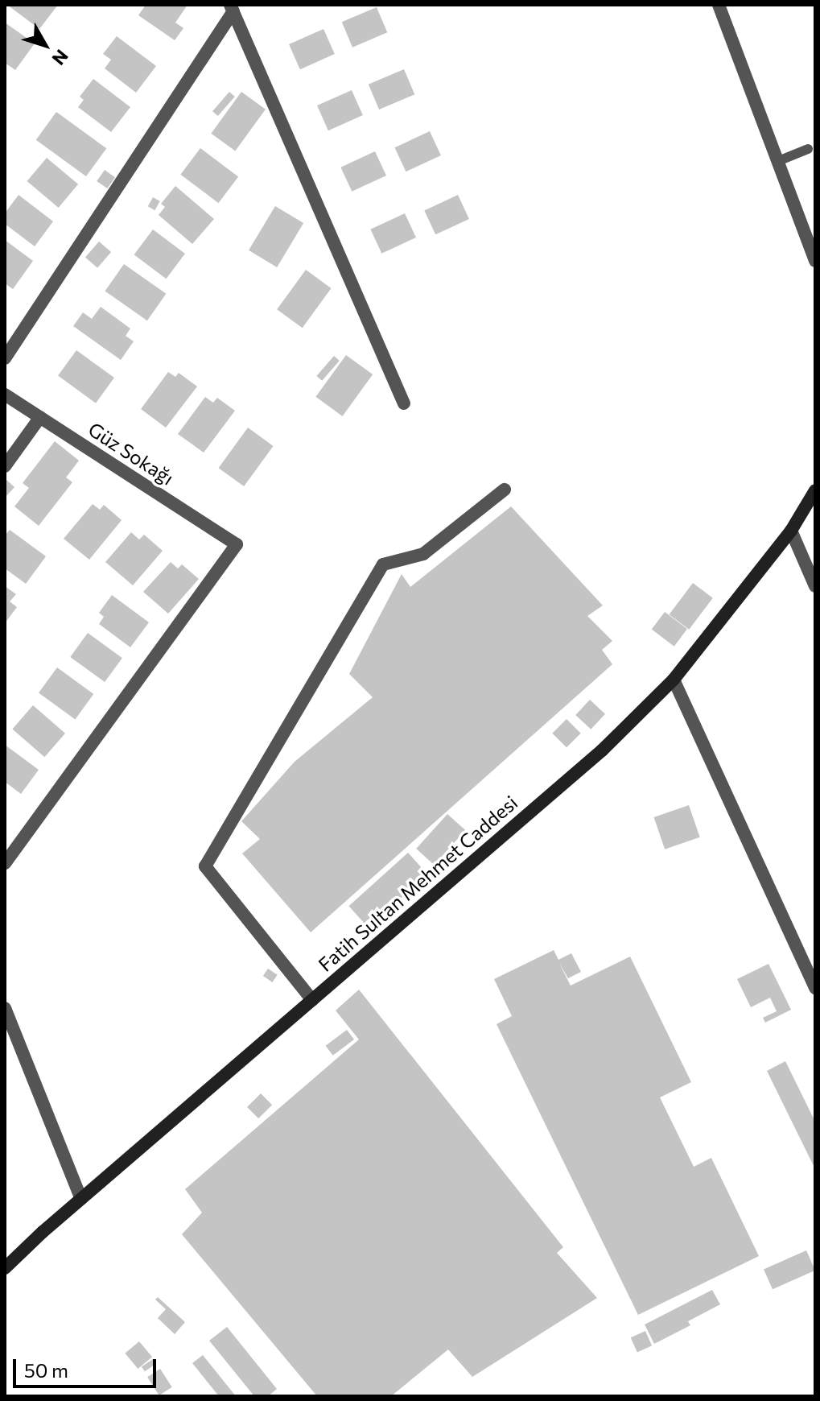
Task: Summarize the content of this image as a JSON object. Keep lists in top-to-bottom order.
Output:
{
  "streets": {
    "main road": ["Fatih Sultan Mehmet Caddesi"],
    "street": ["Güz Sokağı"]
  },
  "scale_bar": "50 m",
  "north": "bottom right"
}
